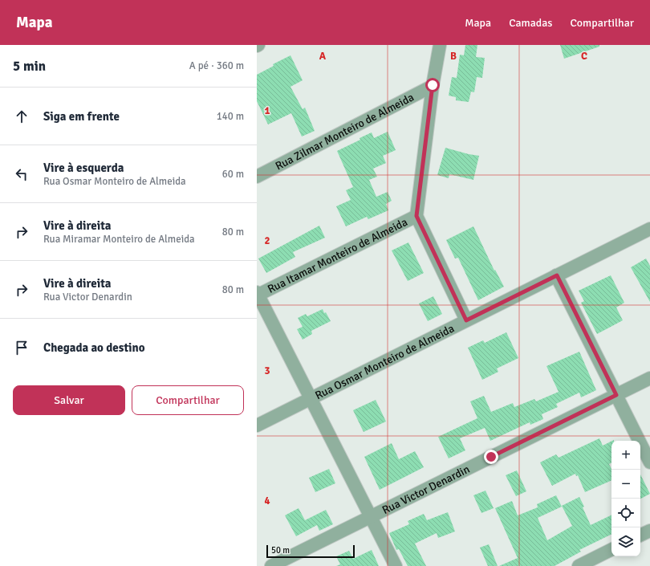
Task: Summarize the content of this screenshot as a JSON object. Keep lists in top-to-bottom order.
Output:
{
  "streets": {
    "street": [
      "Rua Zilmar Monteiro de Almeida",
      "Rua Itamar Monteiro de Almeida",
      "Rua Osmar Monteiro de Almeida",
      "Rua Victor Denardin"
    ]
  },
  "scale_bar": "50 m",
  "page": {
    "header": "Mapa",
    "nav": ["Mapa", "Camadas", "Compartilhar"],
    "heading": ["5 min", "A pé · 360 m"],
    "list": [
      ["Siga em frente", "140 m"],
      ["Vire à esquerda", "Rua Osmar Monteiro de Almeida", "60 m"],
      ["Vire à direita", "Rua Miramar Monteiro de Almeida", "80 m"],
      ["Vire à direita", "Rua Victor Denardin", "80 m"],
      "Chegada ao destino"
    ],
    "buttons": ["Salvar", "Compartilhar"],
    "map_buttons": ["+", "−"],
    "scale": "50 m"
  },
  "grid": {
    "columns": ["A", "B", "C"],
    "rows": [
      "1",
      "2",
      "3",
      "4"
    ]
  }
}
